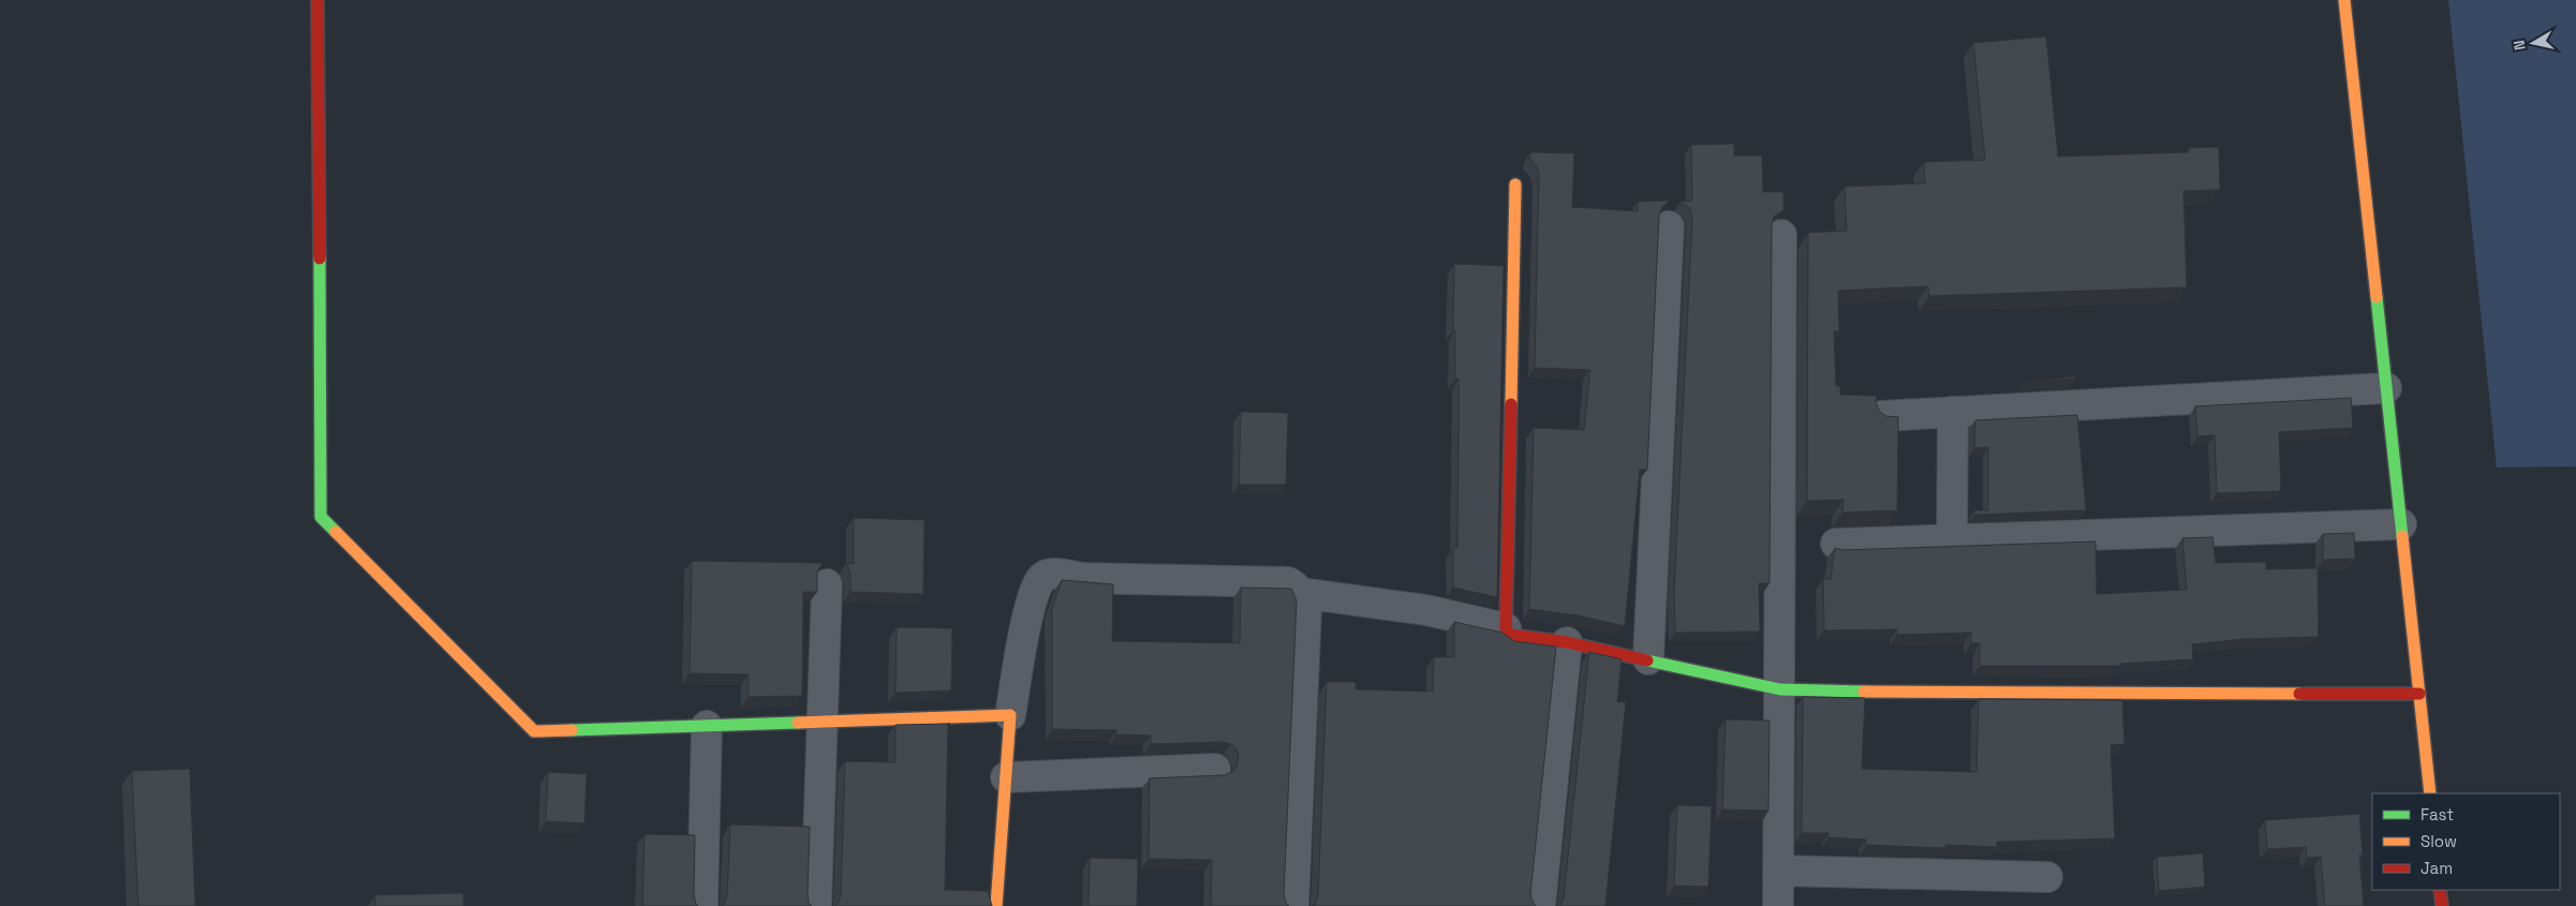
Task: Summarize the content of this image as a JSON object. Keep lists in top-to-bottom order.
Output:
{
  "legend": ["Fast", "Slow", "Jam"],
  "north": "left"
}
